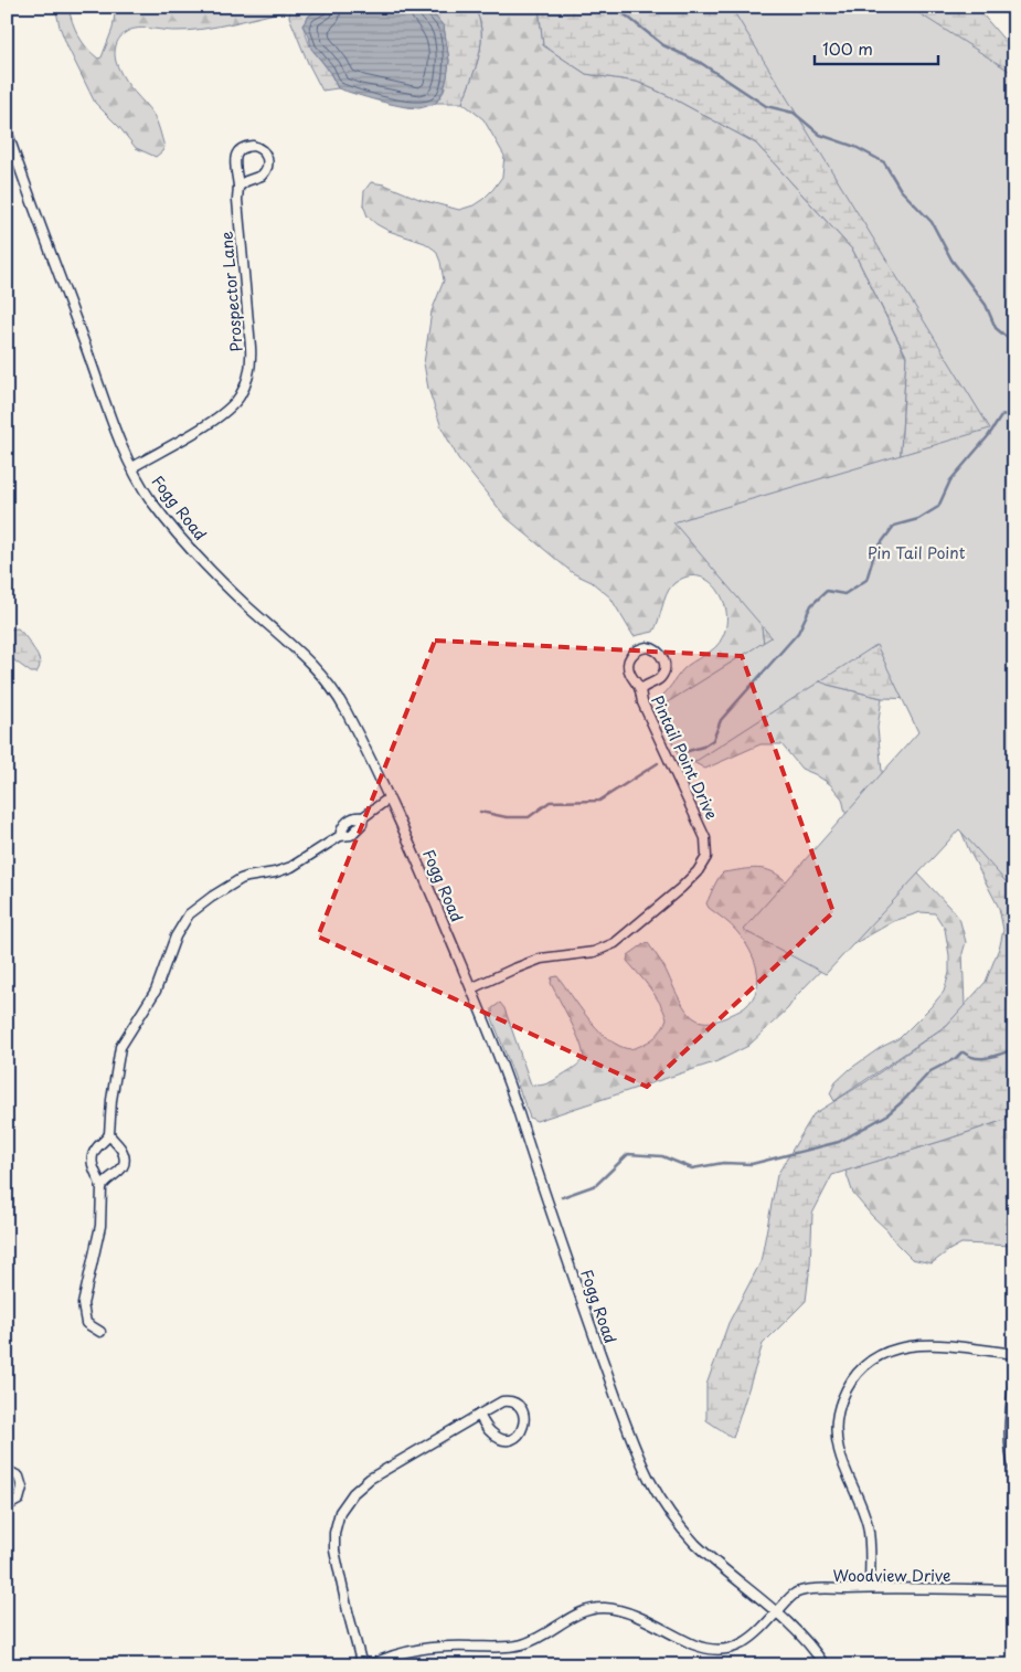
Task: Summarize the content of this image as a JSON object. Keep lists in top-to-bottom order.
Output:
{
  "streets": {
    "street": [
      "Prospector Lane",
      "Fogg Road",
      "Pintail Point Drive",
      "Woodview Drive"
    ]
  },
  "crossings": [
    ["Prospector Lane", "Fogg Road"],
    ["Fogg Road", "Pintail Point Drive"],
    ["Fogg Road", "Woodview Drive"]
  ],
  "parks": ["Pin Tail Point"],
  "scale_bar": "100 m"
}
